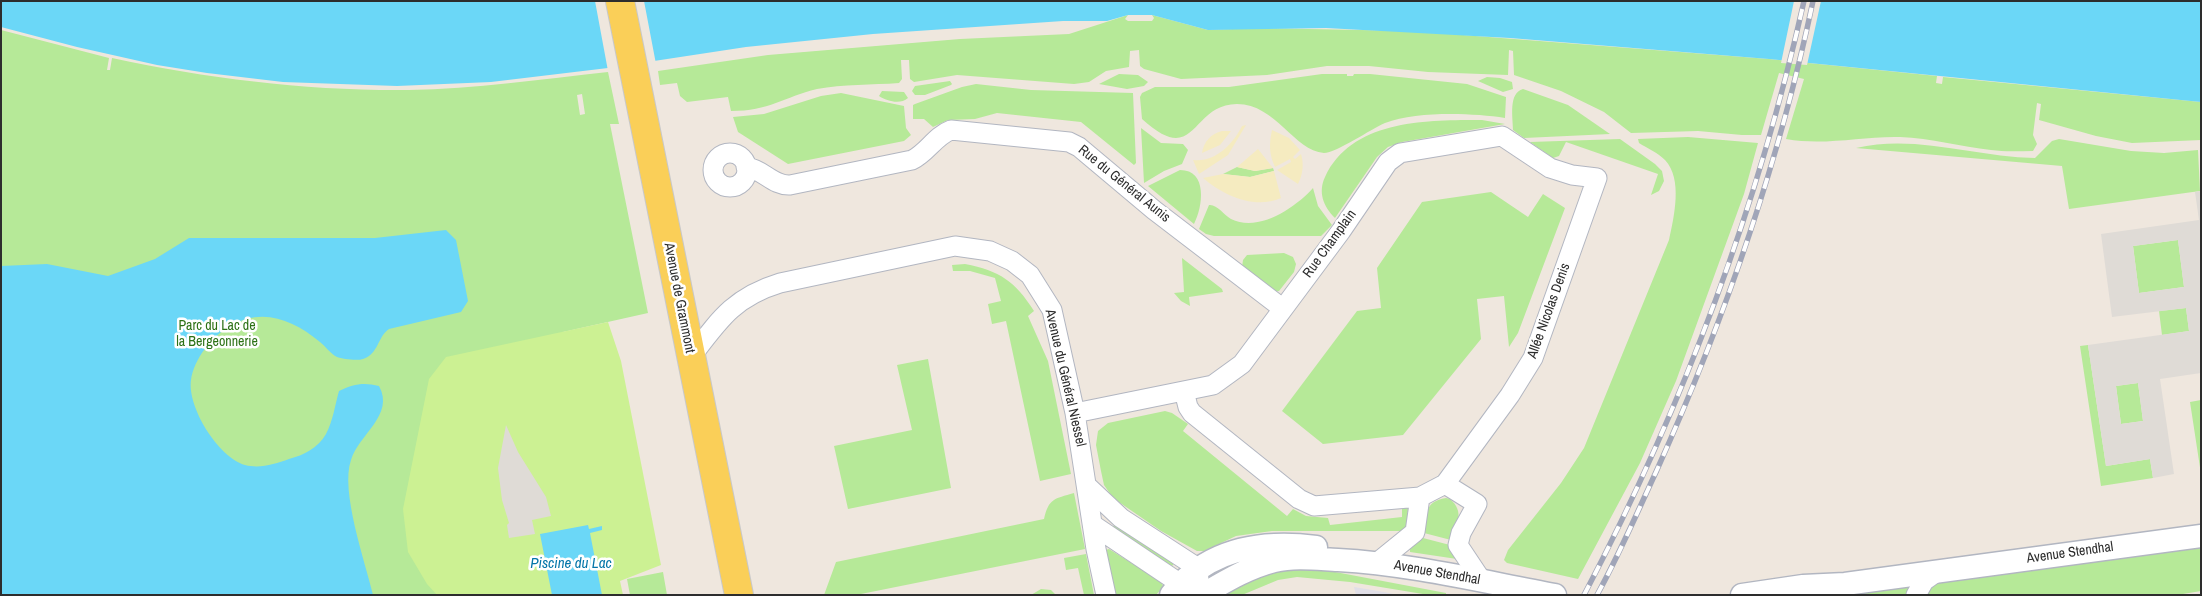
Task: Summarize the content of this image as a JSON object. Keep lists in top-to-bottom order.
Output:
{
  "streets": {
    "main road": ["Avenue de Grammont"],
    "street": [
      "Rue du Général Aunis",
      "Rue Champlain",
      "Allée Nicolas Denis",
      "Avenue du Général Niessel",
      "Avenue Stendhal"
    ]
  },
  "crossings": [
    ["Rue du Général Aunis", "Rue Champlain"],
    ["Rue Champlain", "Allée Nicolas Denis"],
    ["Rue Champlain", "Avenue du Général Niessel"],
    ["Avenue de Grammont", "Avenue du Général Niessel"]
  ],
  "water": ["Piscine du Lac"],
  "parks": ["Parc du Lac de la Bergeonnerie"]
}
